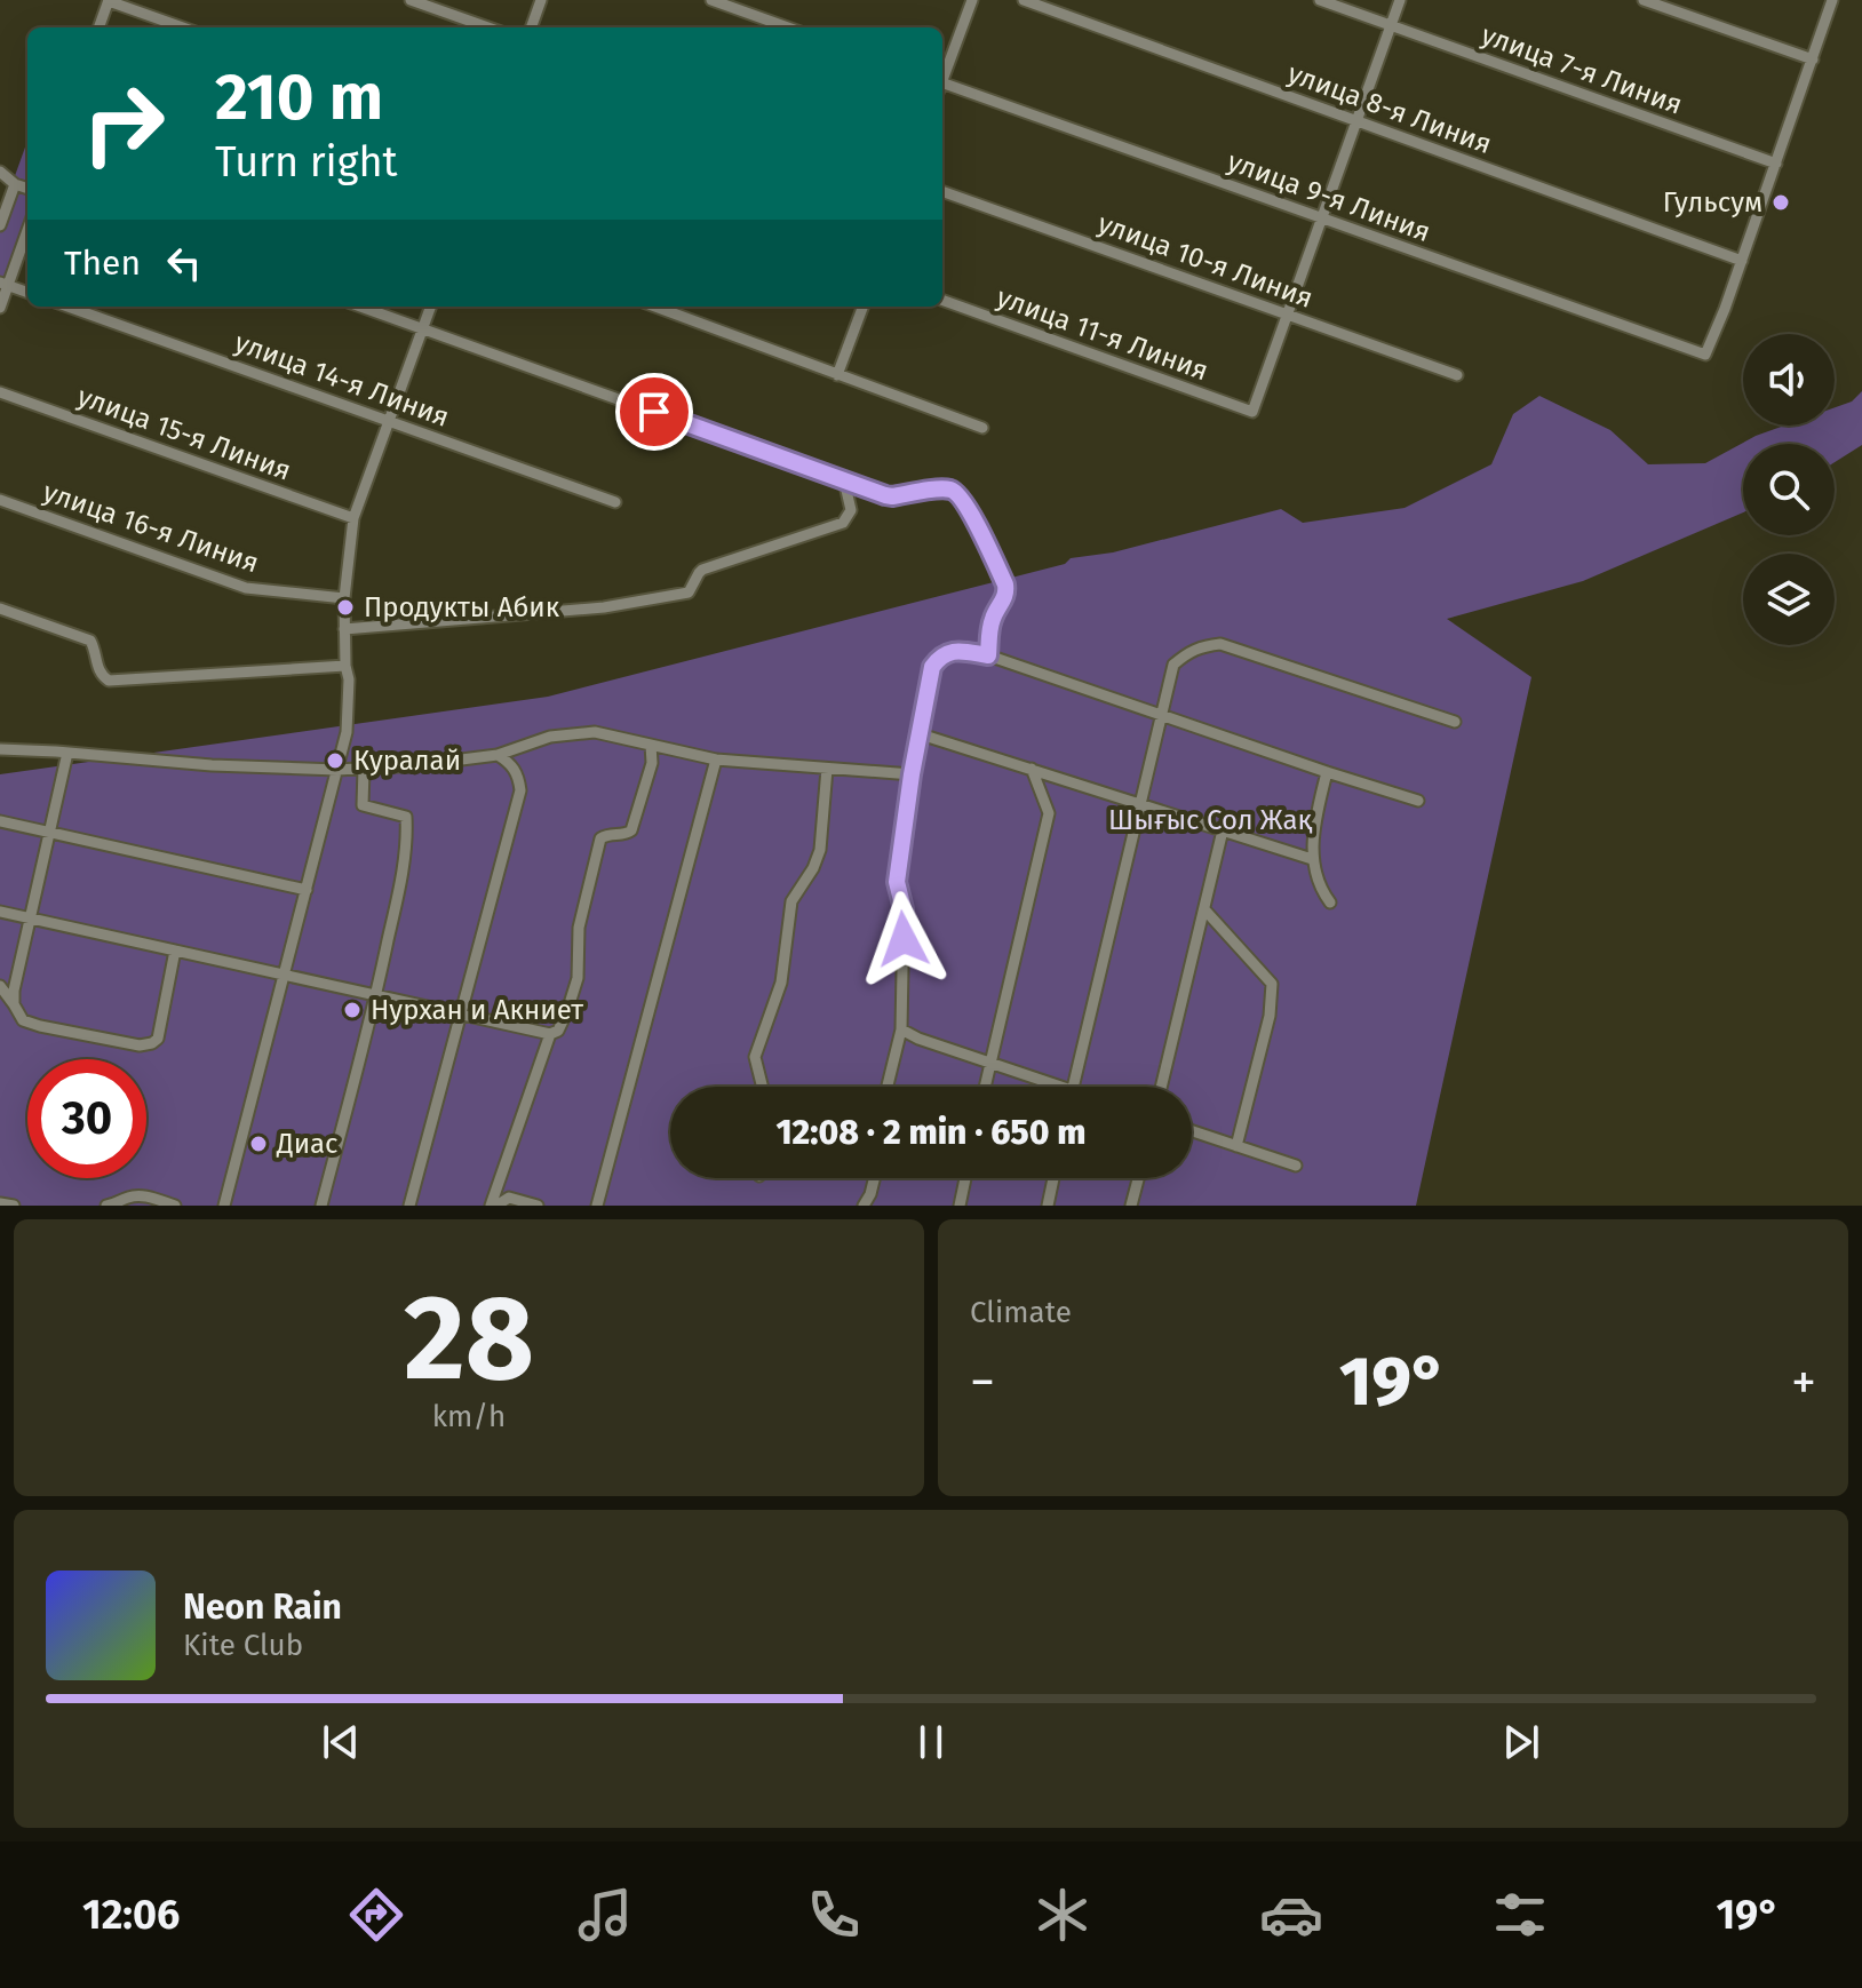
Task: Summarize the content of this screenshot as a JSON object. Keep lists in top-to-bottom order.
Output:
{
  "streets": {
    "street": [
      "улица 7-я Линия",
      "улица 8-я Линия",
      "улица 9-я Линия",
      "улица 10-я Линия",
      "улица 11-я Линия",
      "улица 14-я Линия",
      "улица 15-я Линия",
      "улица 16-я Линия"
    ]
  },
  "crossings": [
    ["улица 8-я Линия", "улица 9-я Линия"],
    ["улица 10-я Линия", "улица 11-я Линия"]
  ],
  "parks": ["Шығыс Сол Жақ"],
  "places": [
    "Гульсум",
    "Продукты Абик",
    "Куралай",
    "Нурхан и Акниет",
    "Диас"
  ],
  "page": {
    "turn": ["210 m", "Turn right"],
    "then": "Then",
    "limit": "30",
    "trip": "12:08 · 2 min · 650 m",
    "tile": [
      ["28", "km/h"],
      "Climate"
    ],
    "heat": ["−", "19°", "+"],
    "song": ["Neon Rain", "Kite Club"],
    "tabs": ["12:06", "19°"]
  }
}
